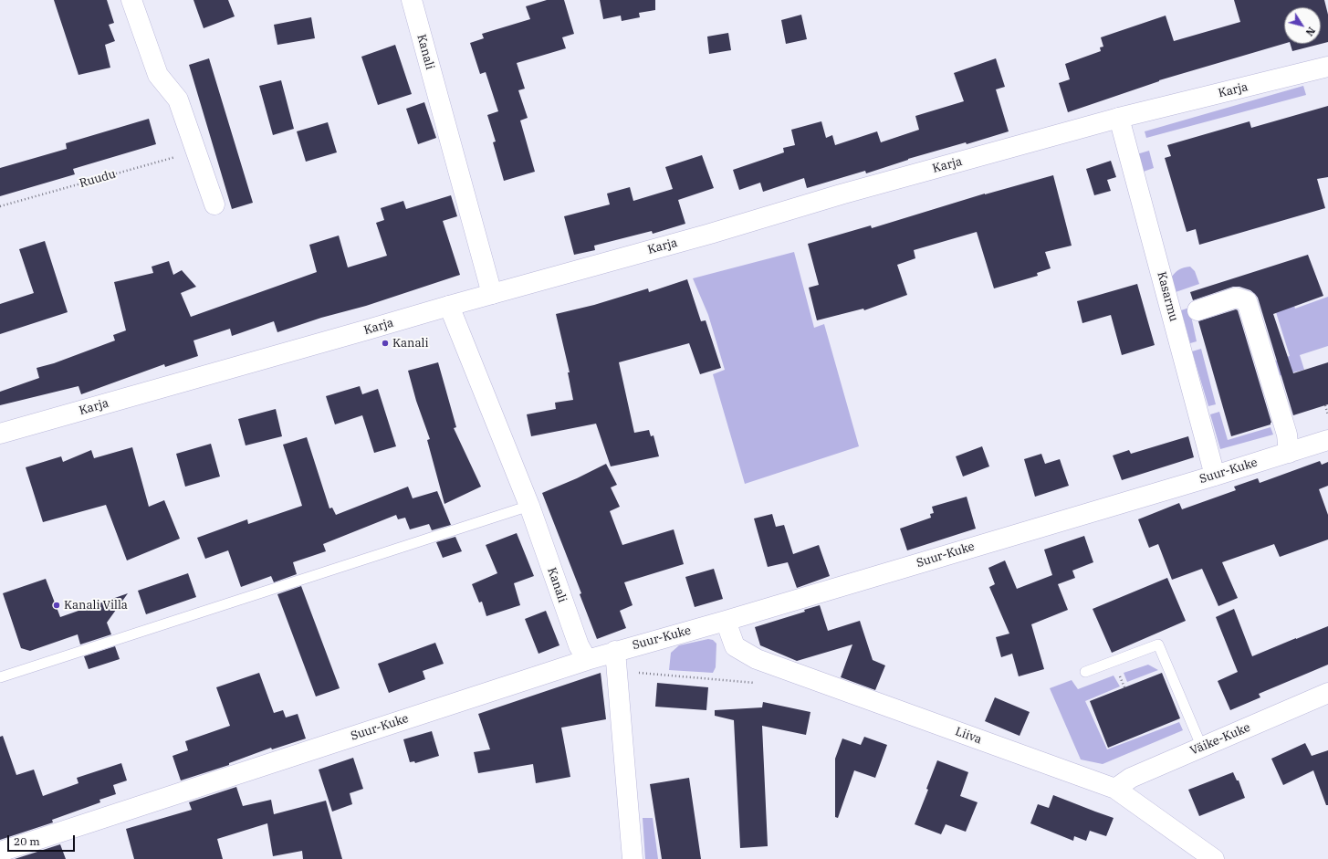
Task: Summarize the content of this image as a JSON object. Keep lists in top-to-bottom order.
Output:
{
  "streets": {
    "street": [
      "Kanali",
      "Karja",
      "Kasarmu",
      "Suur-Kuke",
      "Liiva",
      "Väike-Kuke"
    ],
    "path": ["Ruudu"]
  },
  "crossings": [
    ["Kanali", "Karja"],
    ["Kanali", "Suur-Kuke"],
    ["Karja", "Kasarmu"],
    ["Kasarmu", "Suur-Kuke"],
    ["Suur-Kuke", "Liiva"],
    ["Liiva", "Väike-Kuke"]
  ],
  "places": ["Kanali", "Kanali Villa"],
  "scale_bar": "20 m",
  "north": "bottom right"
}
